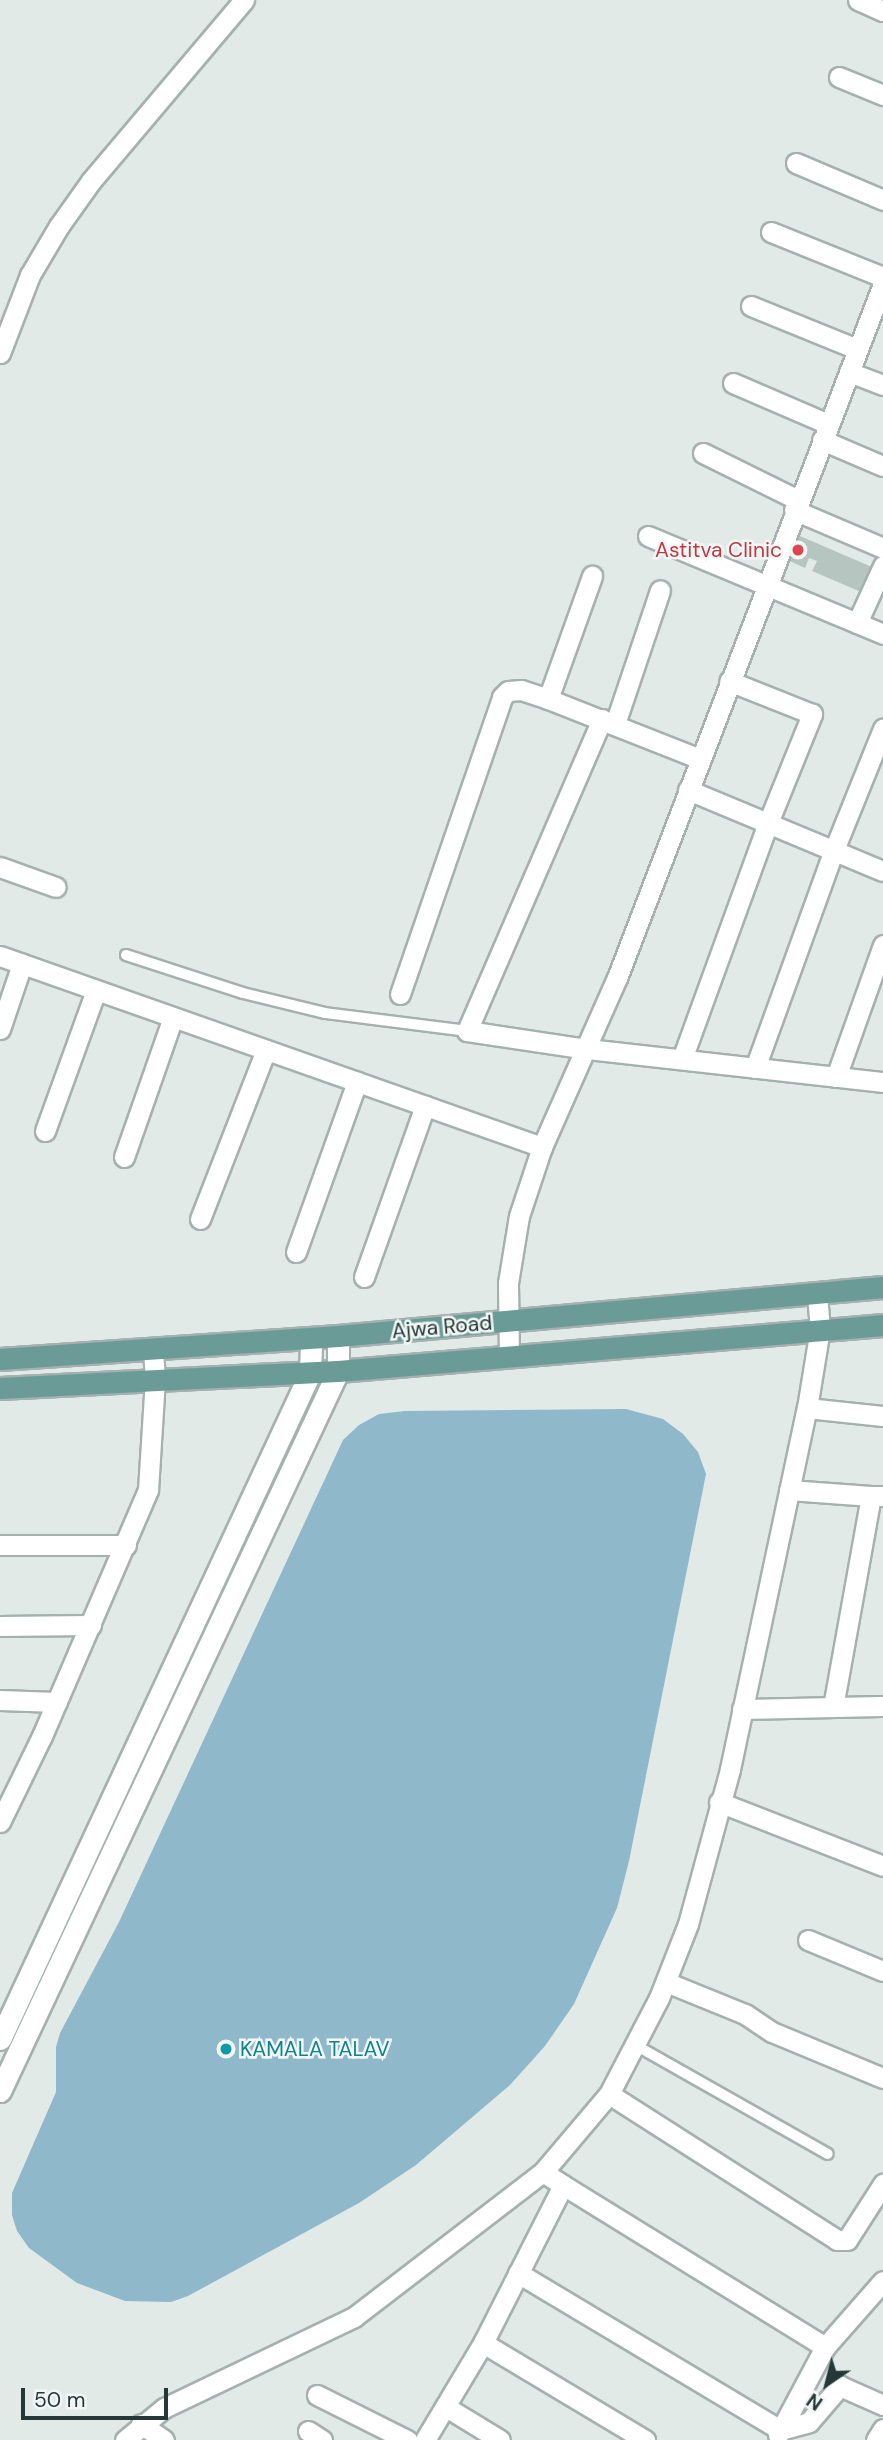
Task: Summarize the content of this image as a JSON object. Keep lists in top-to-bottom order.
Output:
{
  "streets": {
    "main road": ["Ajwa Road"]
  },
  "places": ["Astitva Clinic", "KAMALA TALAV"],
  "scale_bar": "50 m",
  "north": "bottom left"
}
